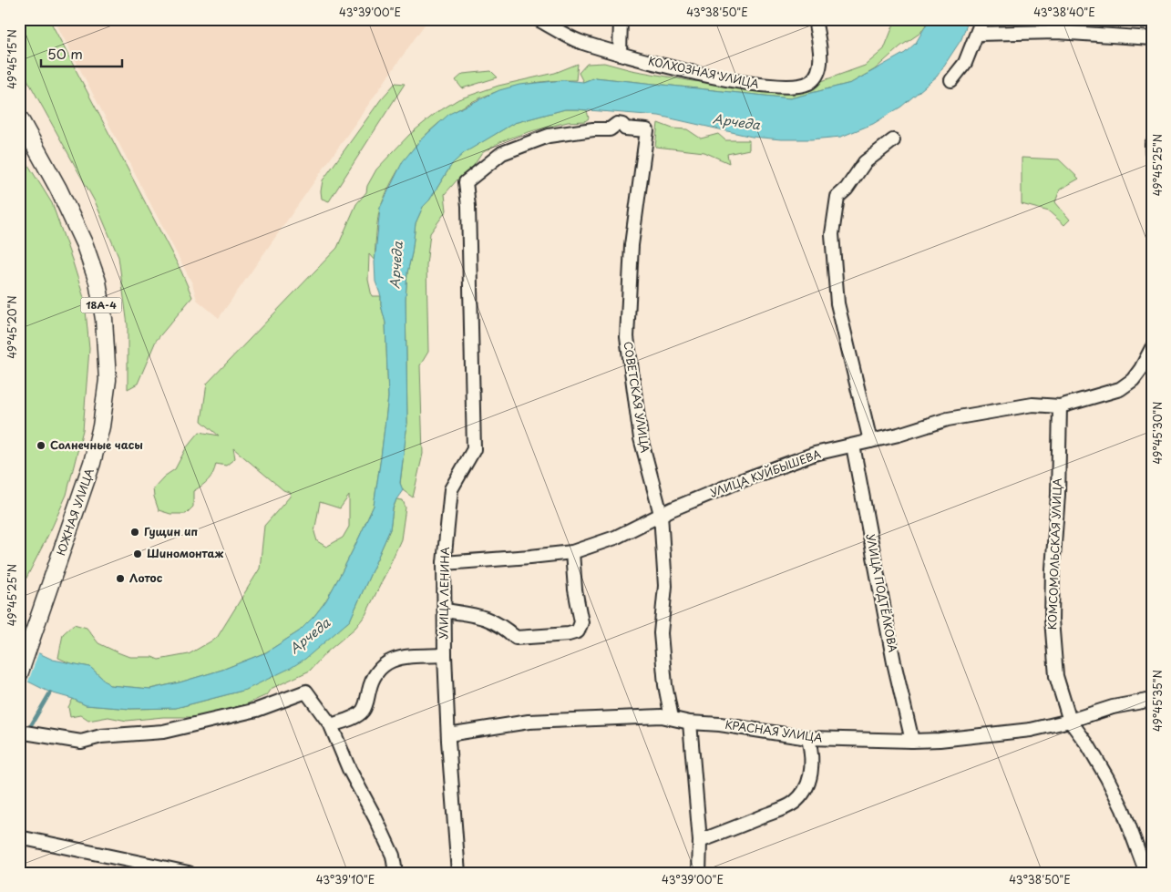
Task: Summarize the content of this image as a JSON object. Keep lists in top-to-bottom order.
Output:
{
  "streets": {
    "main road": ["18А-4", "ЮЖНАЯ УЛИЦА"],
    "street": [
      "КОЛХОЗНАЯ УЛИЦА",
      "СОВЕТСКАЯ УЛИЦА",
      "УЛИЦА КУЙБЫШЕВА",
      "КОМСОМОЛЬСКАЯ УЛИЦА",
      "УЛИЦА ЛЕНИНА",
      "УЛИЦА ПОДТЁЛКОВА",
      "КРАСНАЯ УЛИЦА"
    ]
  },
  "crossings": [
    ["СОВЕТСКАЯ УЛИЦА", "УЛИЦА КУЙБЫШЕВА"],
    ["СОВЕТСКАЯ УЛИЦА", "УЛИЦА ЛЕНИНА"],
    ["СОВЕТСКАЯ УЛИЦА", "КРАСНАЯ УЛИЦА"],
    ["УЛИЦА КУЙБЫШЕВА", "КОМСОМОЛЬСКАЯ УЛИЦА"],
    ["УЛИЦА КУЙБЫШЕВА", "УЛИЦА ЛЕНИНА"],
    ["УЛИЦА КУЙБЫШЕВА", "УЛИЦА ПОДТЁЛКОВА"],
    ["КОМСОМОЛЬСКАЯ УЛИЦА", "КРАСНАЯ УЛИЦА"],
    ["УЛИЦА ЛЕНИНА", "КРАСНАЯ УЛИЦА"],
    ["УЛИЦА ПОДТЁЛКОВА", "КРАСНАЯ УЛИЦА"]
  ],
  "water": ["Арчеда"],
  "places": [
    "Солнечные часы",
    "Гущин ип",
    "Шиномонтаж",
    "Лотос"
  ],
  "scale_bar": "50 m",
  "coordinates": [
    "43°39'00\"E",
    "43°38'50\"E",
    "43°38'40\"E",
    "49°45'15\"N",
    "49°45'25\"N",
    "49°45'20\"N",
    "49°45'30\"N",
    "49°45'35\"N",
    "43°39'10\"E"
  ]
}
